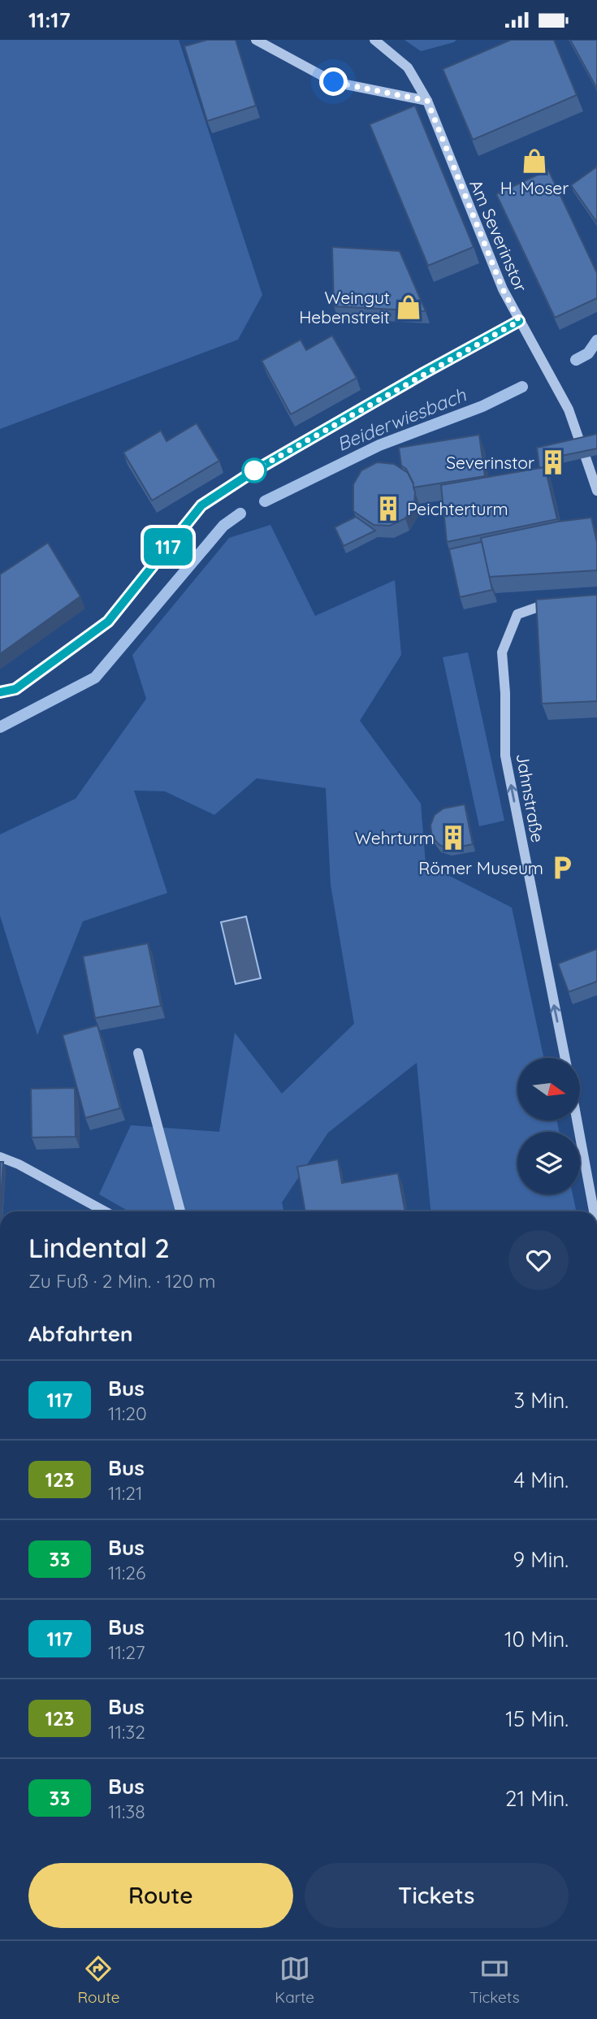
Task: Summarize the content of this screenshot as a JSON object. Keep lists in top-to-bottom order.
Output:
{
  "streets": {
    "street": ["Am Severinstor", "Jahnstraße"]
  },
  "one_way": ["Jahnstraße"],
  "water": ["Beiderwiesbach"],
  "places": {
    "shop": ["H. Moser", "Weingut Hebenstreit"],
    "building": ["Severinstor", "Peichterturm", "Wehrturm"],
    "parking": ["Römer Museum"]
  },
  "lines": ["bus line 117"],
  "north": "right",
  "page": {
    "status": "11:17",
    "on_map": "117",
    "heading": [
      ["Lindental 2", "Zu Fuß · 2 Min. · 120 m"],
      "Abfahrten"
    ],
    "list": [
      {
        "mark": "117",
        "name": "Bus",
        "note": "11:20",
        "value": "3 Min."
      },
      {
        "mark": "123",
        "name": "Bus",
        "note": "11:21",
        "value": "4 Min."
      },
      {
        "mark": "33",
        "name": "Bus",
        "note": "11:26",
        "value": "9 Min."
      },
      {
        "mark": "117",
        "name": "Bus",
        "note": "11:27",
        "value": "10 Min."
      },
      {
        "mark": "123",
        "name": "Bus",
        "note": "11:32",
        "value": "15 Min."
      },
      {
        "mark": "33",
        "name": "Bus",
        "note": "11:38",
        "value": "21 Min."
      }
    ],
    "buttons": ["Route", "Tickets"],
    "tabs": ["Route", "Karte", "Tickets"]
  }
}
